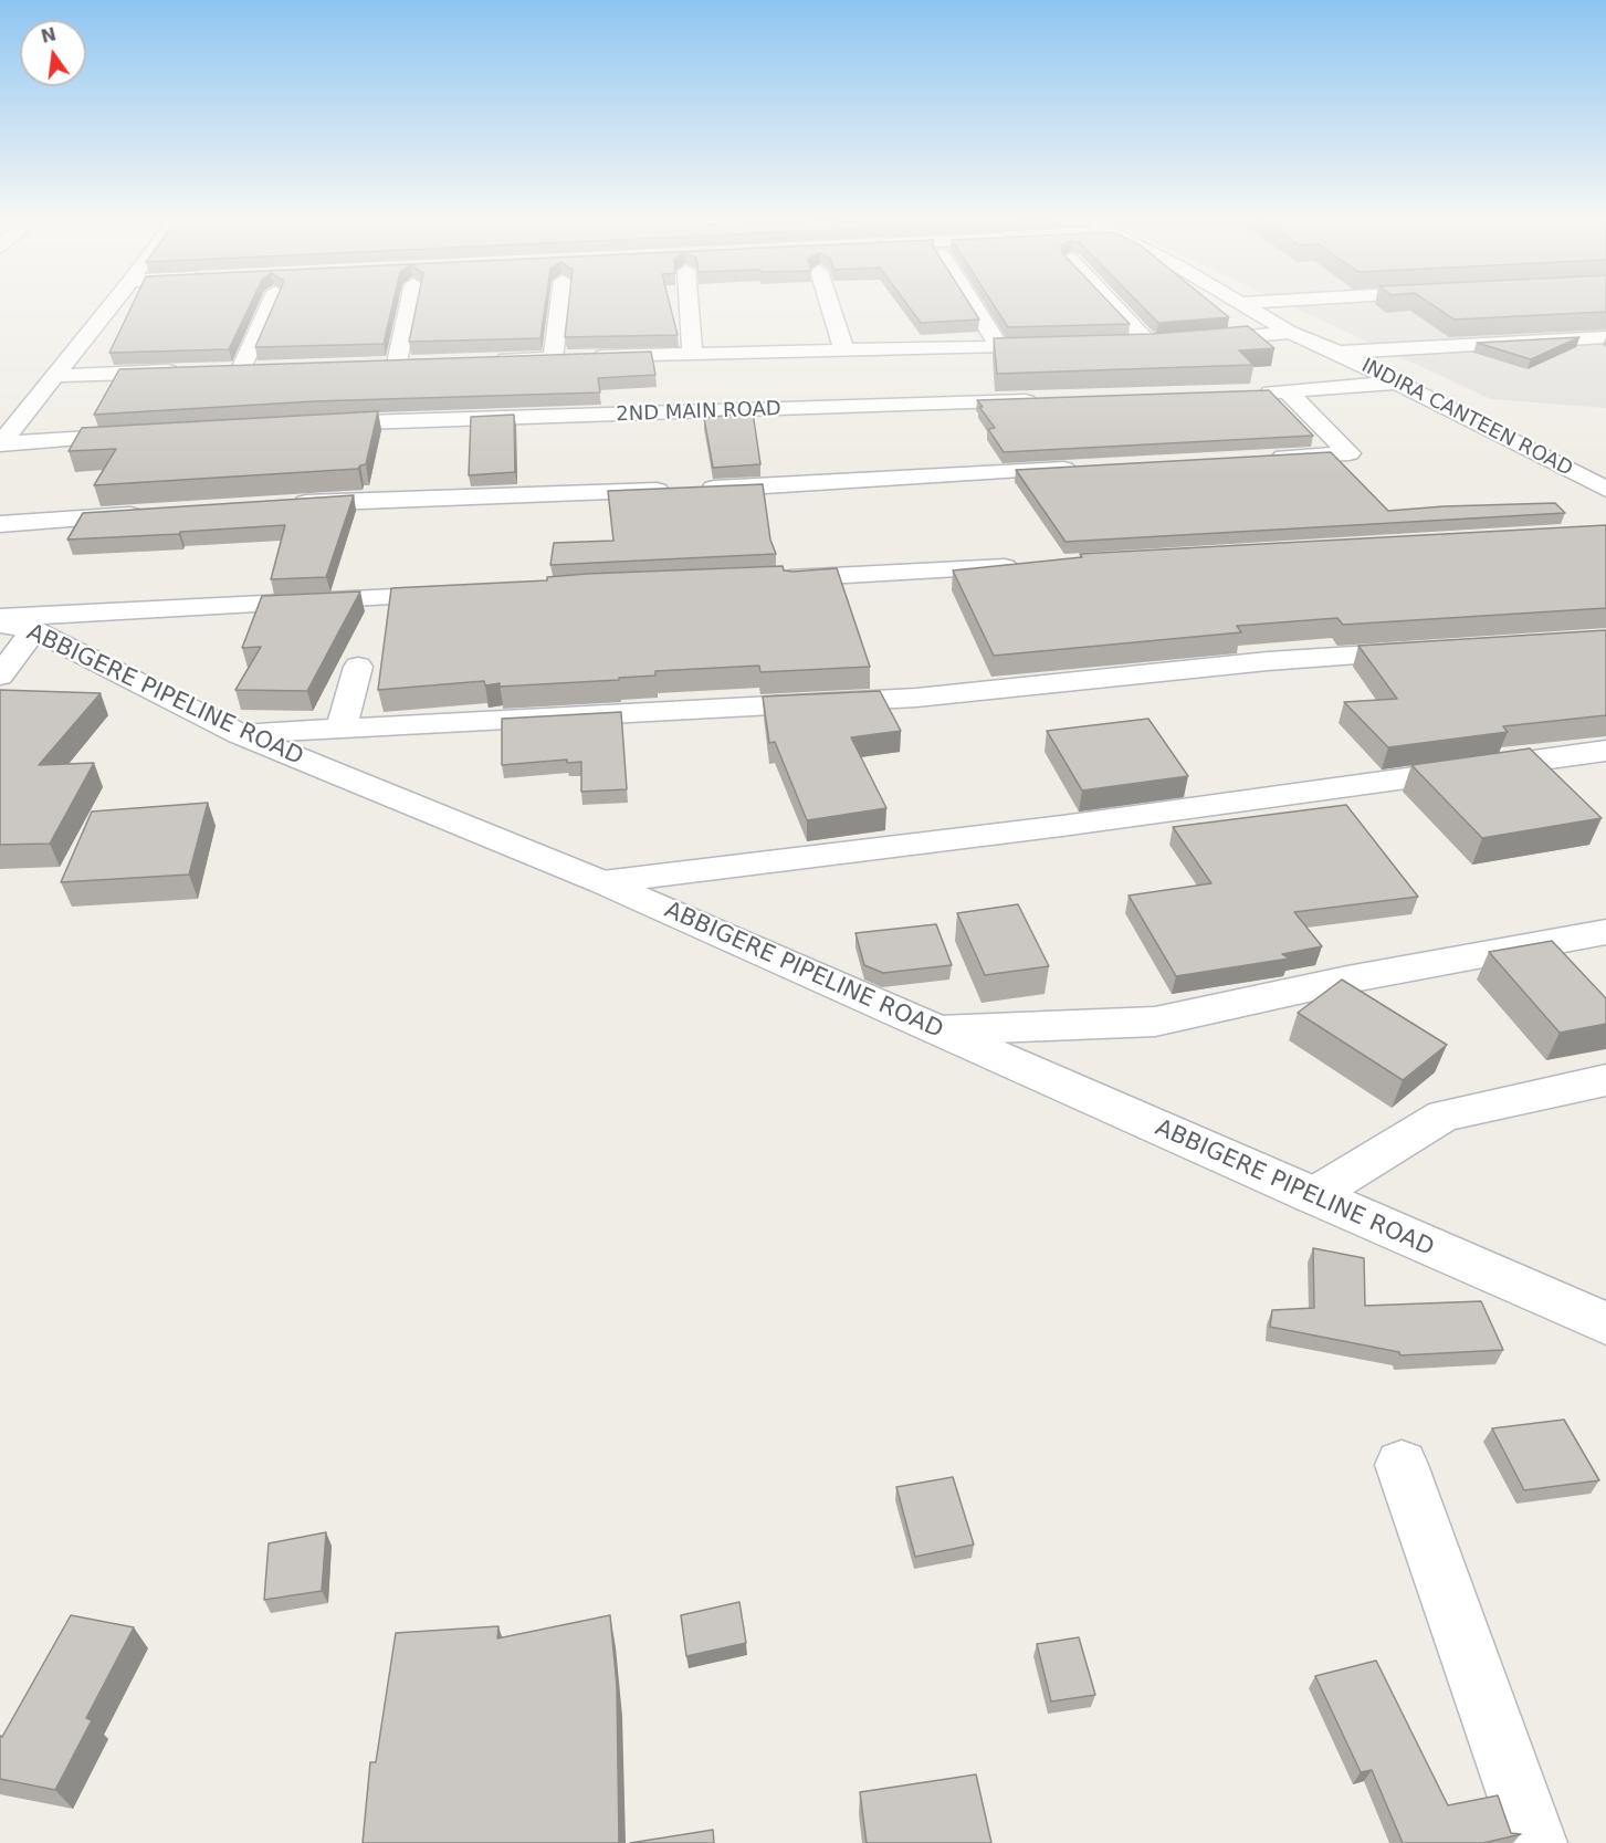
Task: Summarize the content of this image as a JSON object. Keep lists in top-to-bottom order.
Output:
{
  "streets": {
    "street": ["2ND MAIN ROAD", "INDIRA CANTEEN ROAD", "ABBIGERE PIPELINE ROAD"]
  },
  "north": "top"
}
